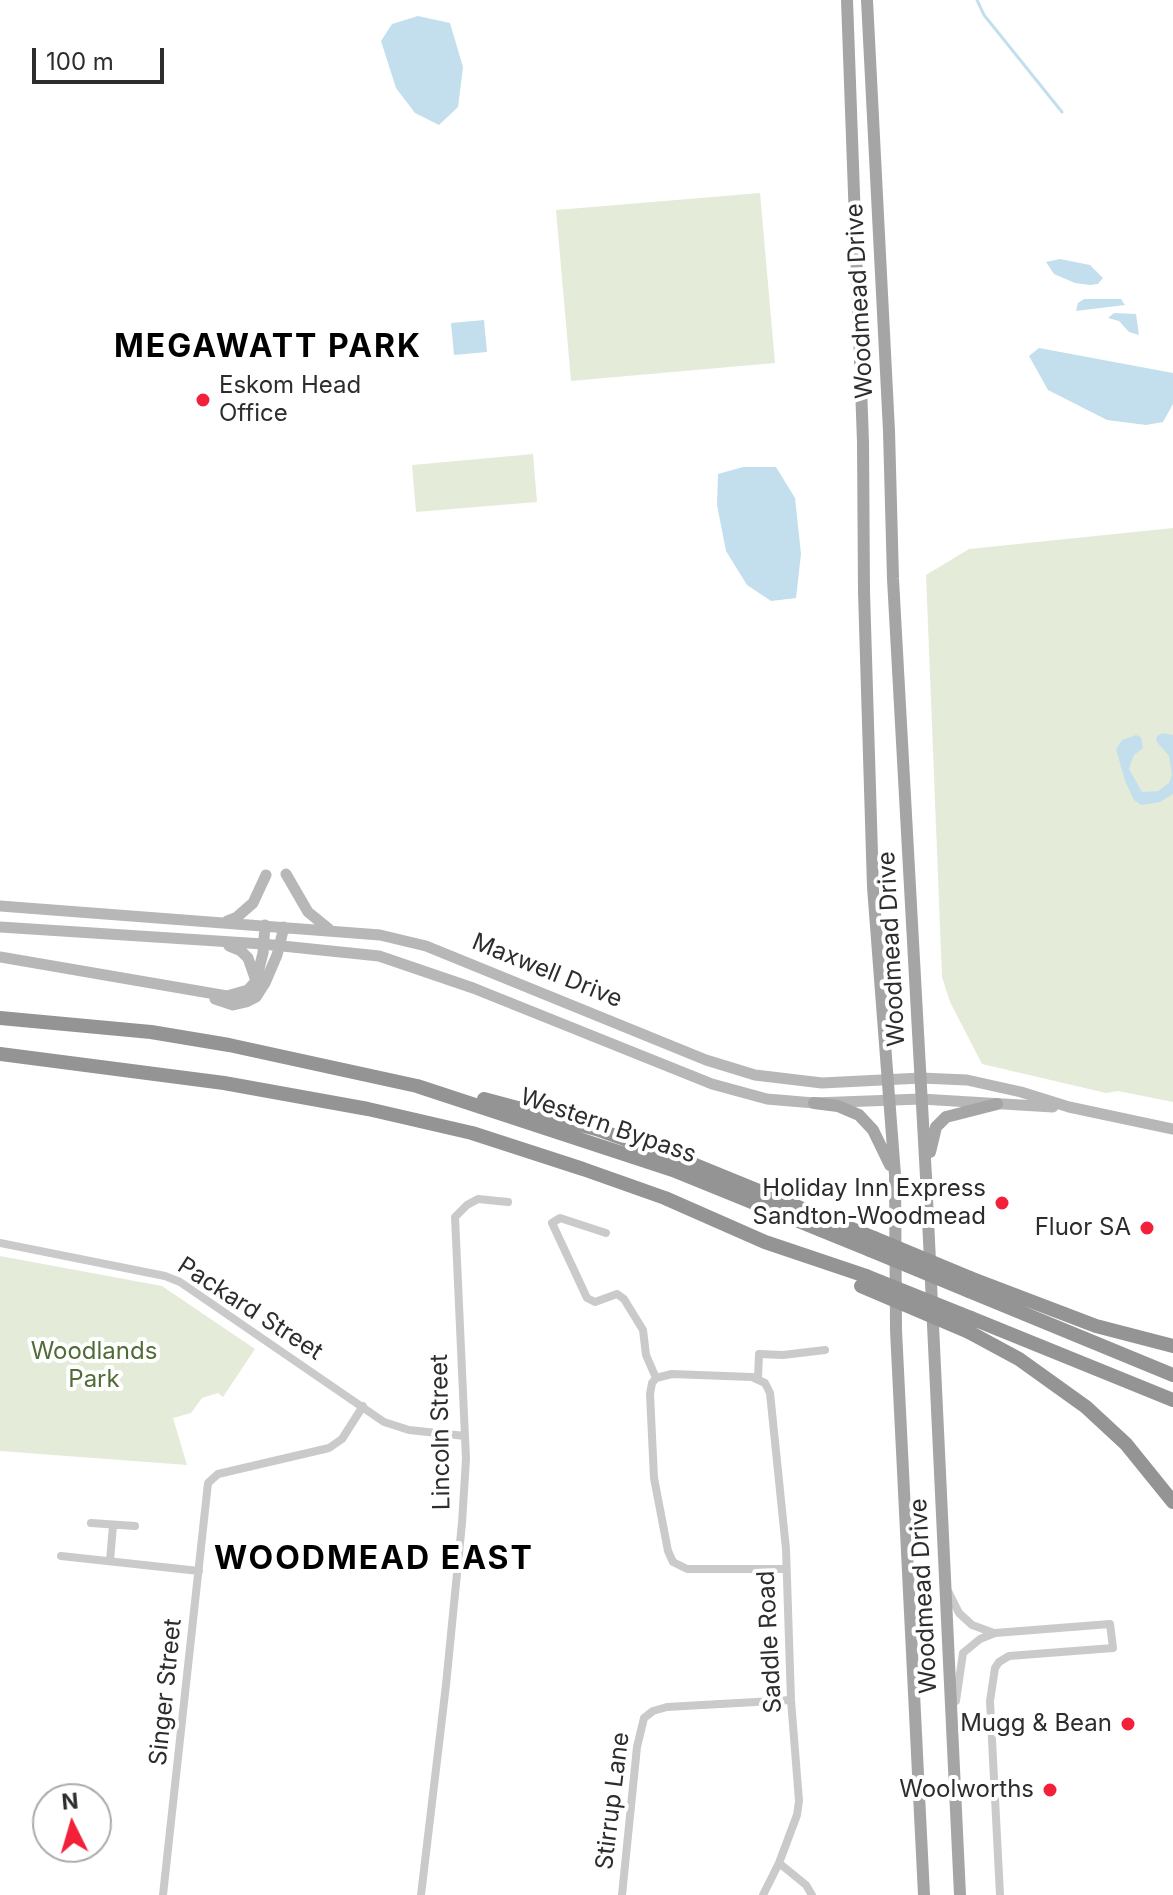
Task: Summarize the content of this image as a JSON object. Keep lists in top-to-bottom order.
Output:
{
  "streets": {
    "highway": ["Western Bypass"],
    "main road": ["Woodmead Drive", "Maxwell Drive"],
    "street": [
      "Packard Street",
      "Lincoln Street",
      "Saddle Road",
      "Singer Street",
      "Stirrup Lane"
    ]
  },
  "crossings": [
    ["Woodmead Drive", "Maxwell Drive"],
    ["Packard Street", "Lincoln Street"],
    ["Packard Street", "Singer Street"],
    ["Saddle Road", "Stirrup Lane"]
  ],
  "districts": ["MEGAWATT PARK", "WOODMEAD EAST"],
  "parks": ["Woodlands Park"],
  "places": [
    "Eskom Head Office",
    "Holiday Inn Express Sandton-Woodmead",
    "Fluor SA",
    "Mugg & Bean",
    "Woolworths"
  ],
  "scale_bar": "100 m",
  "north": "top"
}
